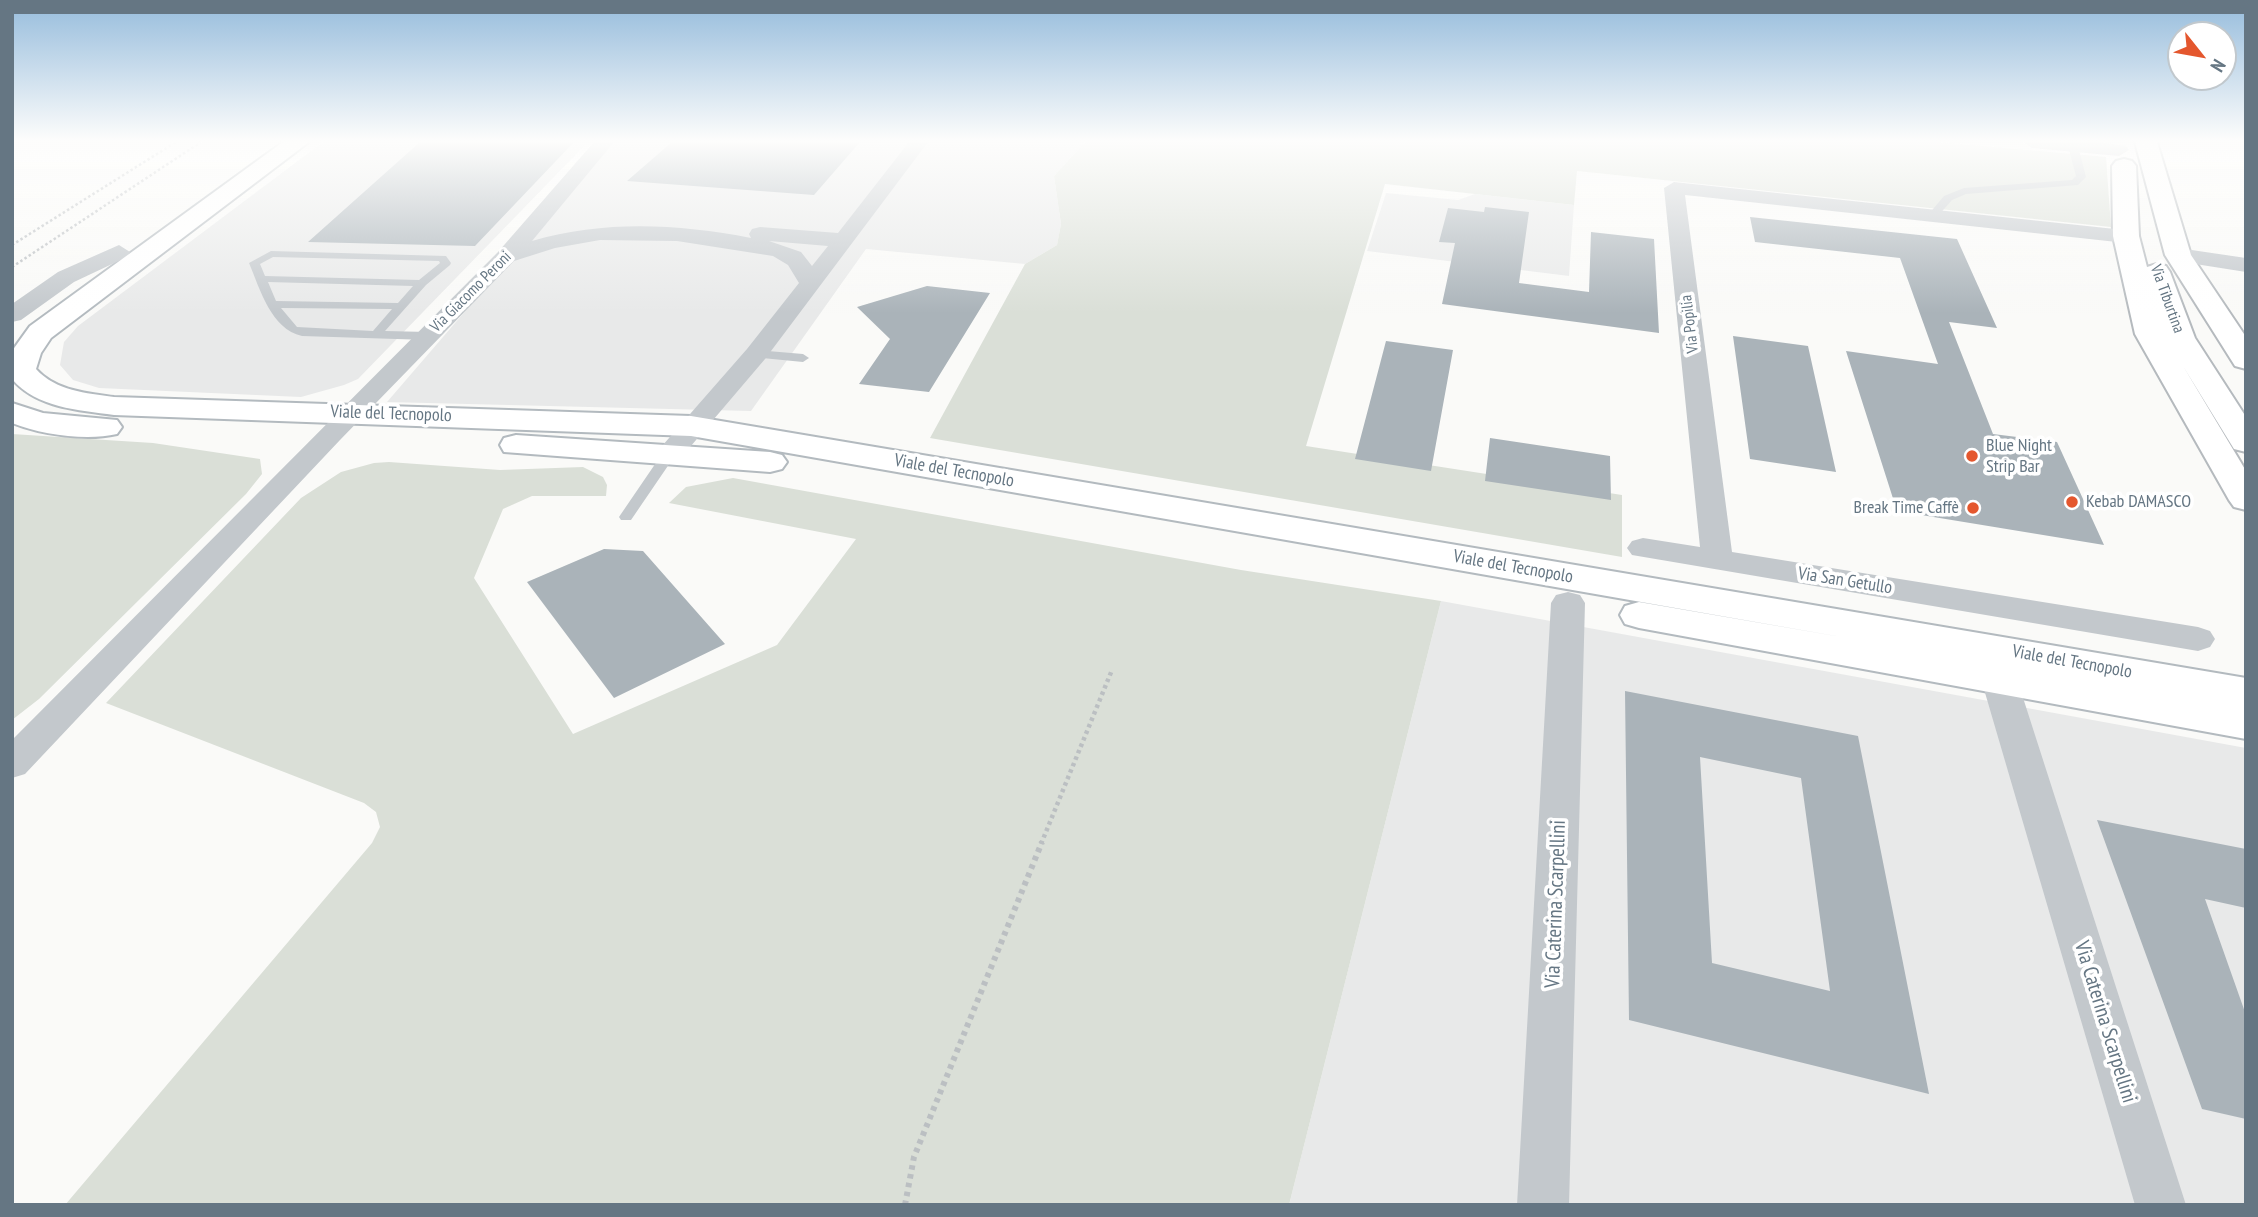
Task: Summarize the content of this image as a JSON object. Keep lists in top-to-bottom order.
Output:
{
  "streets": {
    "main road": ["Via Tiburtina", "Viale del Tecnopolo"],
    "street": [
      "Via Giacomo Peroni",
      "Via Popilia",
      "Via San Getullo",
      "Via Caterina Scarpellini"
    ]
  },
  "crossings": [
    ["Via Giacomo Peroni", "Viale del Tecnopolo"],
    ["Via Popilia", "Via San Getullo"],
    ["Viale del Tecnopolo", "Via Caterina Scarpellini"]
  ],
  "places": ["Blue Night Strip Bar", "Kebab DAMASCO", "Break Time Caffè"],
  "north": "bottom right"
}
